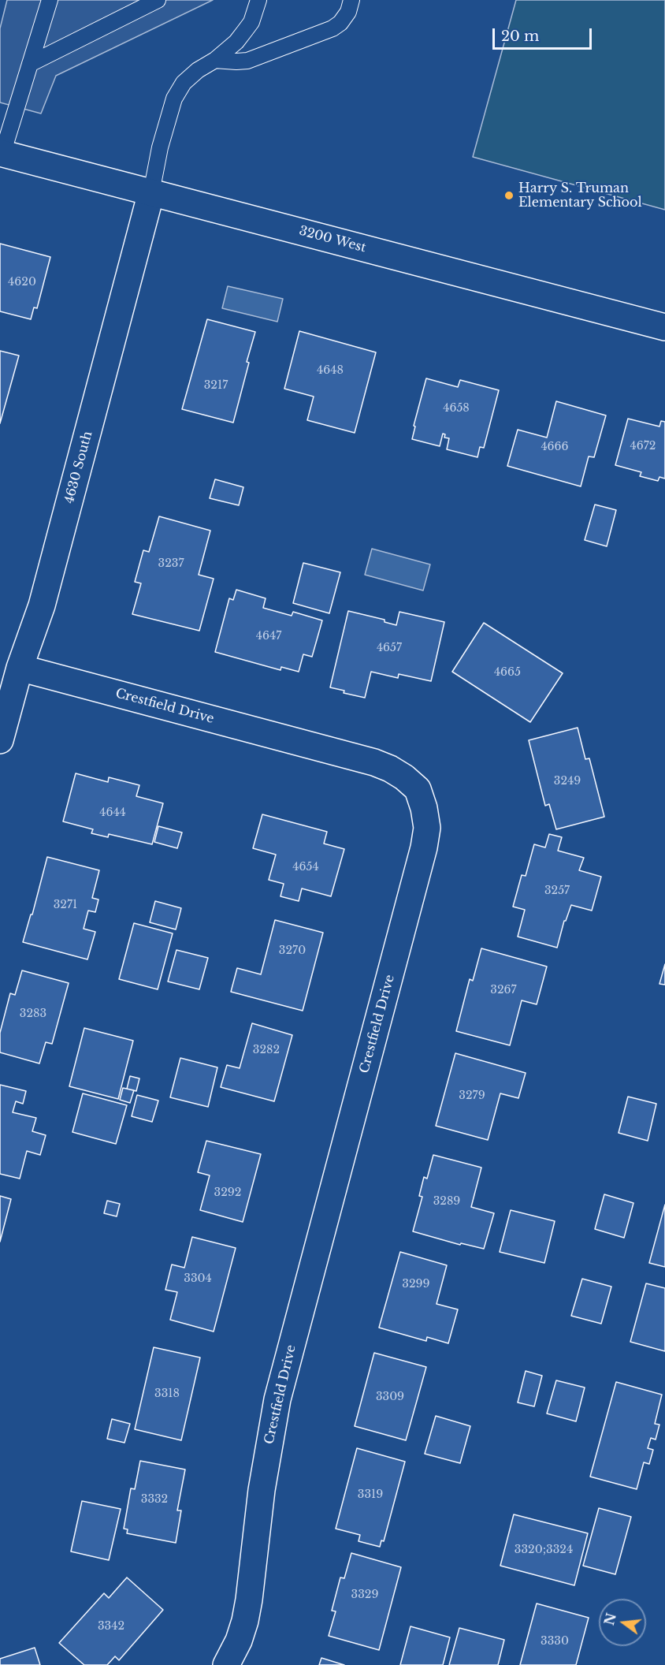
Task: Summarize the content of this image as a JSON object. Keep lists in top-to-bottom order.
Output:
{
  "streets": {
    "street": ["3200 West", "4630 South", "Crestfield Drive"]
  },
  "crossings": [
    ["3200 West", "4630 South"],
    ["4630 South", "Crestfield Drive"]
  ],
  "places": ["Harry S. Truman Elementary School"],
  "house_numbers": [
    "4620",
    "4648",
    "3217",
    "4658",
    "4672",
    "4666",
    "3237",
    "4647",
    "4657",
    "4665",
    "3249",
    "4644",
    "4654",
    "3257",
    "3271",
    "3270",
    "3267",
    "3283",
    "3282",
    "3279",
    "3292",
    "3289",
    "3304",
    "3299",
    "3318",
    "3309",
    "3319",
    "3332",
    "3320;3324",
    "3329",
    "3342",
    "3330"
  ],
  "scale_bar": "20 m",
  "north": "left"
}
